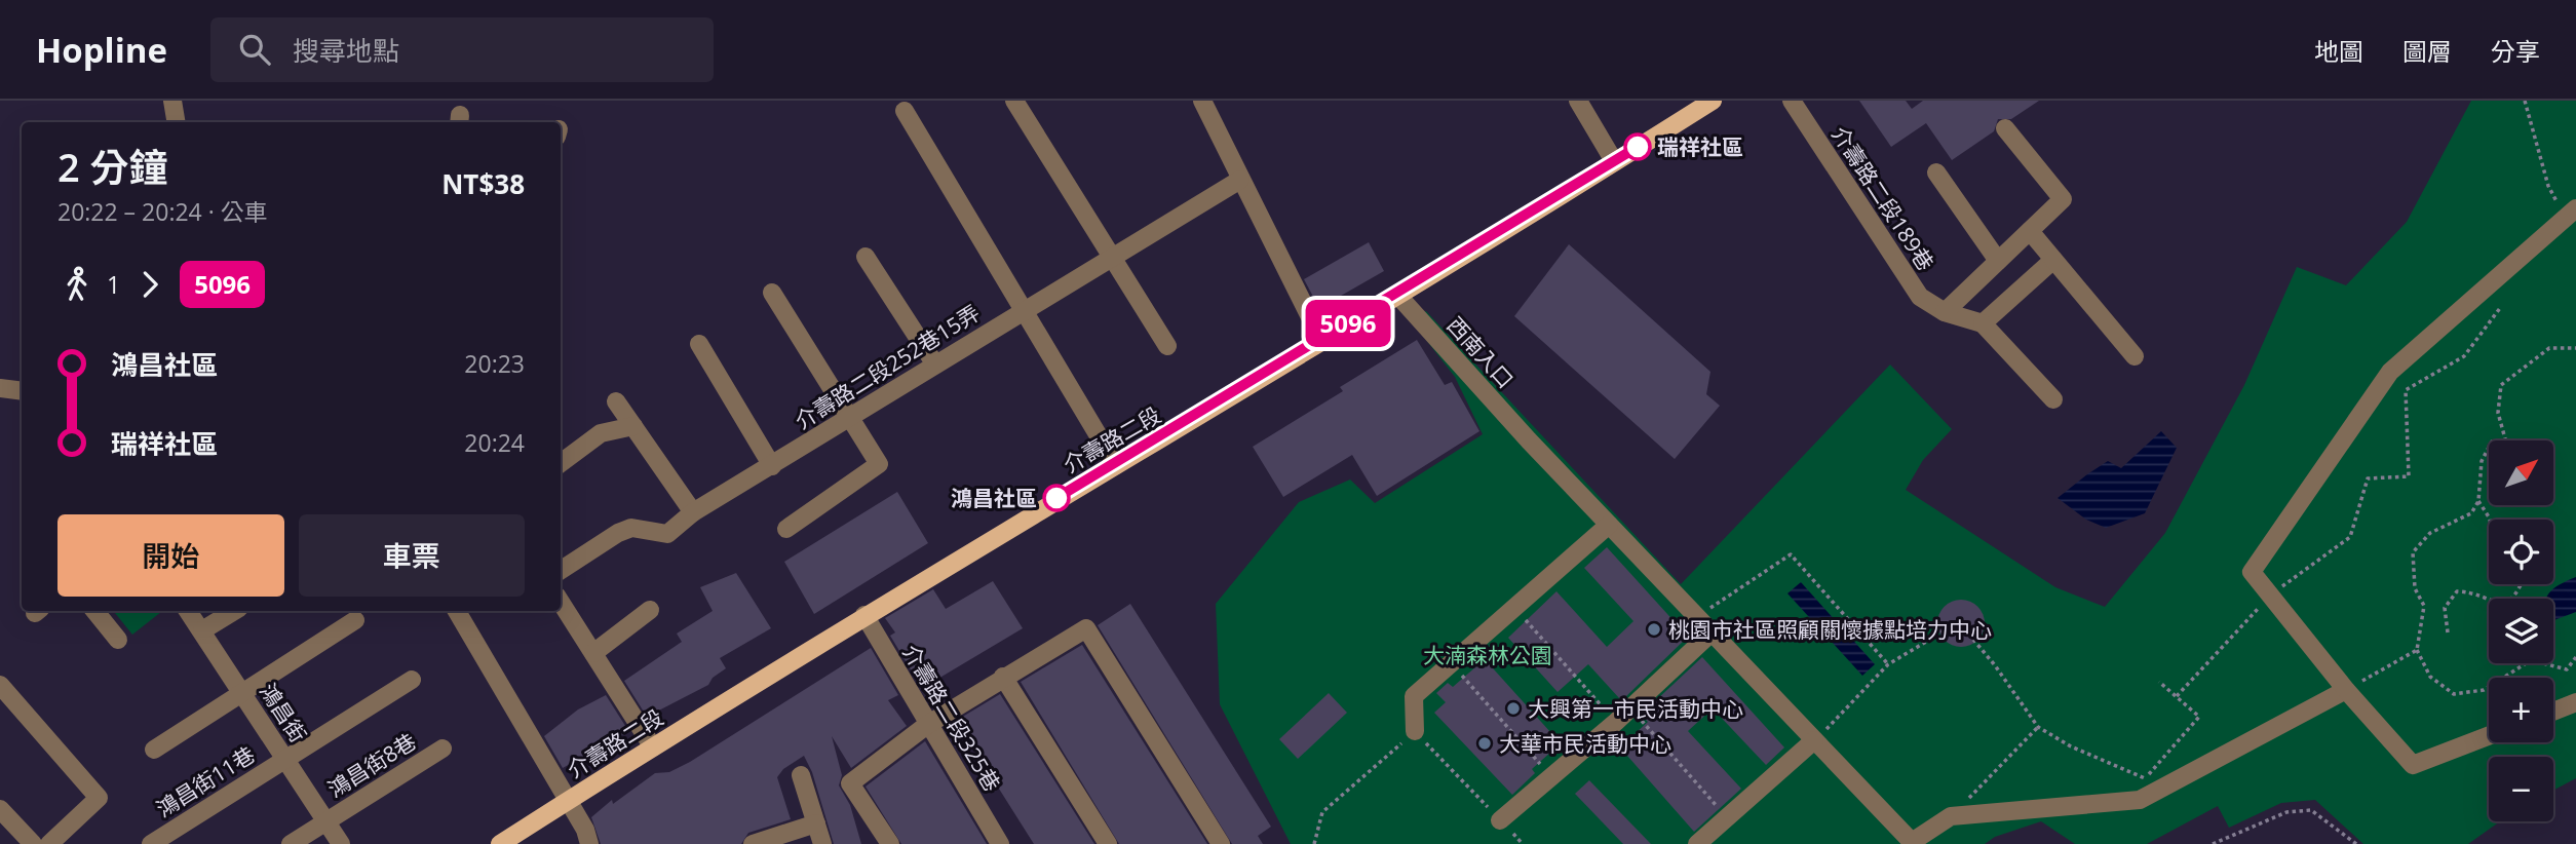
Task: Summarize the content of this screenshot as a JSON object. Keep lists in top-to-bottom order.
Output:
{
  "streets": {
    "main road": ["介壽路二段"],
    "street": [
      "介壽路二段189巷",
      "西南入口",
      "介壽路二段252巷15弄",
      "鴻昌街",
      "介壽路二段325巷",
      "鴻昌街8巷",
      "鴻昌街11巷"
    ]
  },
  "crossings": [
    ["西南入口", "介壽路二段"],
    ["介壽路二段", "介壽路二段325巷"],
    ["鴻昌街", "鴻昌街8巷"],
    ["鴻昌街", "鴻昌街11巷"]
  ],
  "parks": ["大湳森林公園"],
  "places": [
    "瑞祥社區",
    "鴻昌社區",
    "桃園市社區照顧關懷據點培力中心",
    "大興第一市民活動中心",
    "大華市民活動中心"
  ],
  "lines": ["bus line 5096"],
  "north": "top right",
  "page": {
    "header": "Hopline",
    "search": "搜尋地點",
    "nav": ["地圖", "圖層", "分享"],
    "on_map": "5096",
    "heading": ["2 分鐘", "20:22 – 20:24 · 公車", "NT$38"],
    "legs": ["1", "5096"],
    "list": [
      {
        "name": "鴻昌社區",
        "value": "20:23"
      },
      {
        "name": "瑞祥社區",
        "value": "20:24"
      }
    ],
    "map_buttons": ["+", "−"],
    "buttons": ["開始", "車票"]
  }
}
